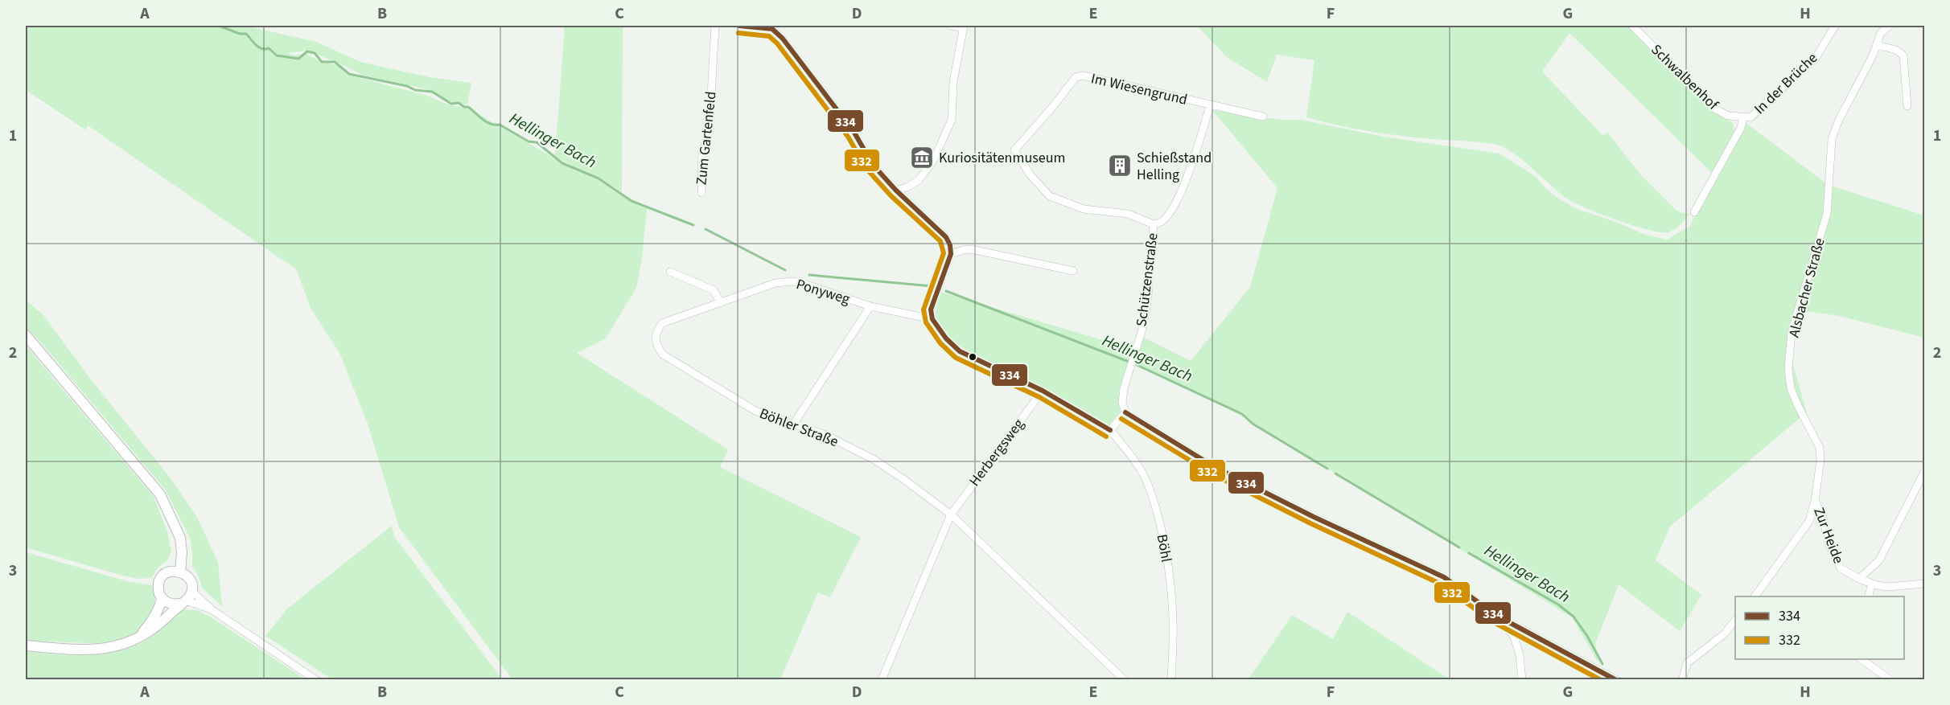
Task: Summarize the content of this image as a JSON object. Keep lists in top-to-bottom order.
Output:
{
  "streets": {
    "street": [
      "Schwalbenhof",
      "In der Brüche",
      "Im Wiesengrund",
      "Zum Gartenfeld",
      "Schützenstraße",
      "Alsbacher Straße",
      "Ponyweg",
      "Böhler Straße",
      "Herbergsweg",
      "Zur Heide",
      "Böhl"
    ]
  },
  "crossings": [
    ["Schwalbenhof", "In der Brüche"],
    ["Im Wiesengrund", "Schützenstraße"],
    ["Alsbacher Straße", "Zur Heide"],
    ["Ponyweg", "Böhler Straße"],
    ["Böhler Straße", "Herbergsweg"]
  ],
  "water": ["Hellinger Bach"],
  "places": {
    "museum": ["Kuriositätenmuseum"],
    "building": ["Schießstand Helling"]
  },
  "lines": ["transit line 334", "transit line 332"],
  "legend": ["334", "332"],
  "grid": {
    "columns": [
      "A",
      "B",
      "C",
      "D",
      "E",
      "F",
      "G",
      "H"
    ],
    "rows": ["1", "2", "3"]
  }
}
